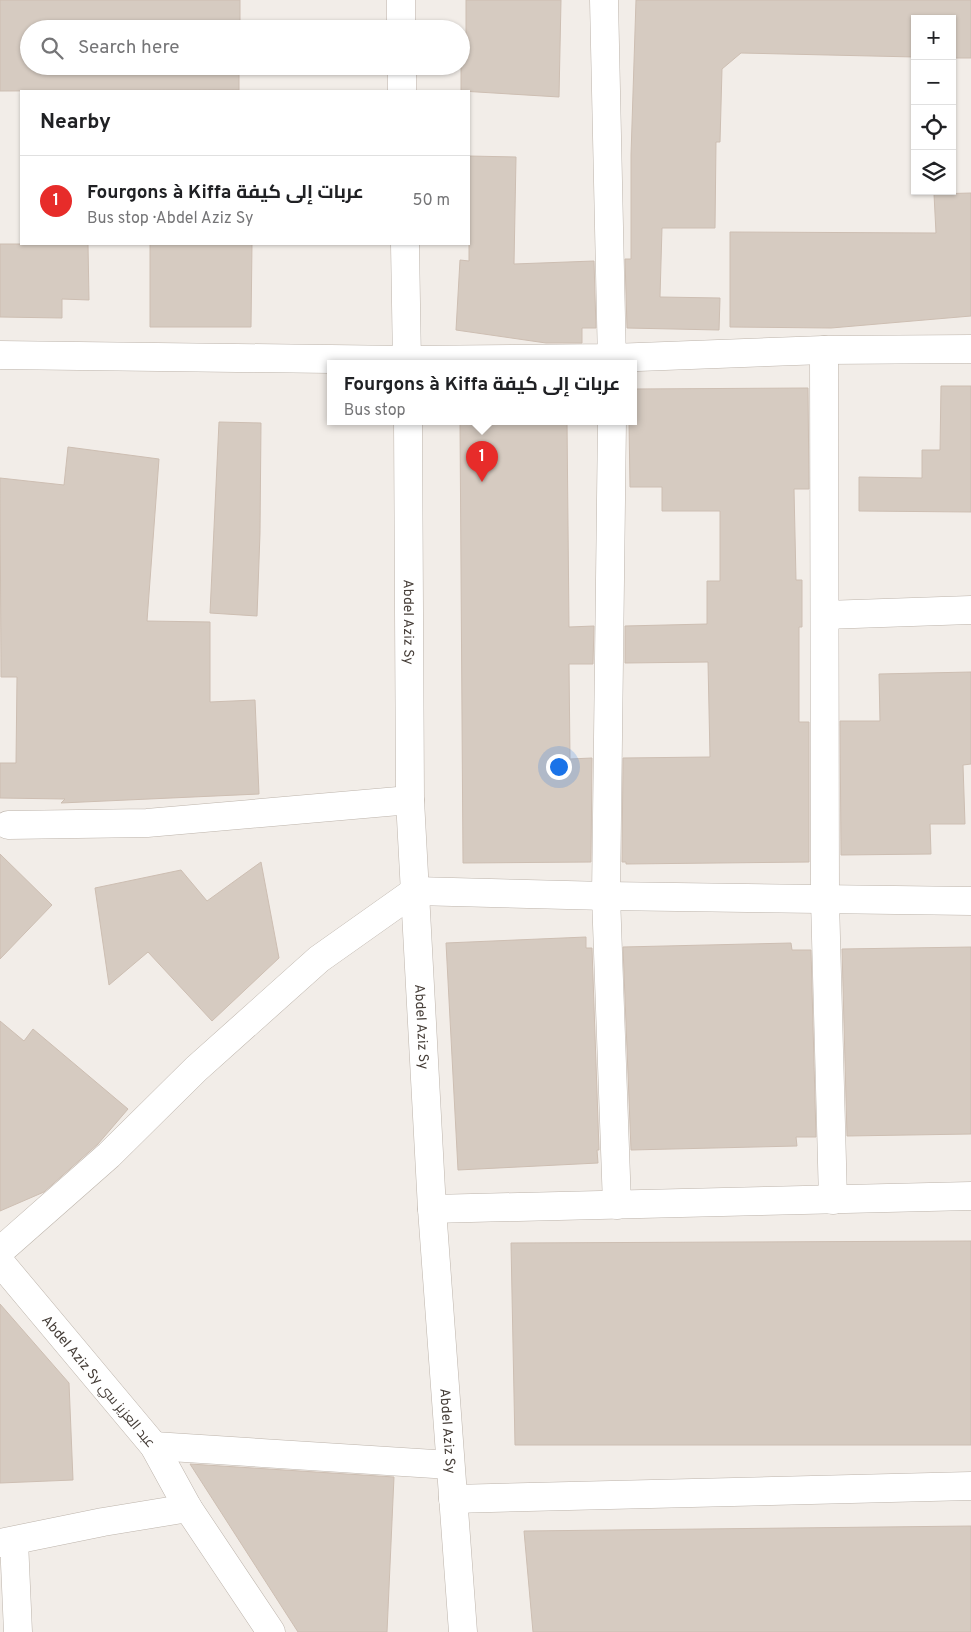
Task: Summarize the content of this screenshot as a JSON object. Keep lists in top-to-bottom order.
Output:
{
  "streets": {
    "street": ["Abdel Aziz Sy", "Abdel Aziz Sy عبد العزيز سي"]
  },
  "page": {
    "map_buttons": ["+", "−"],
    "search": "Search here",
    "heading": "Nearby",
    "list": [
      {
        "mark": "1",
        "name": "Fourgons à Kiffa عربات إلى كيفة",
        "note": "Bus stop · Abdel Aziz Sy",
        "value": "50 m"
      }
    ],
    "popup": ["Fourgons à Kiffa عربات إلى كيفة", "Bus stop"],
    "pins": "1"
  }
}
